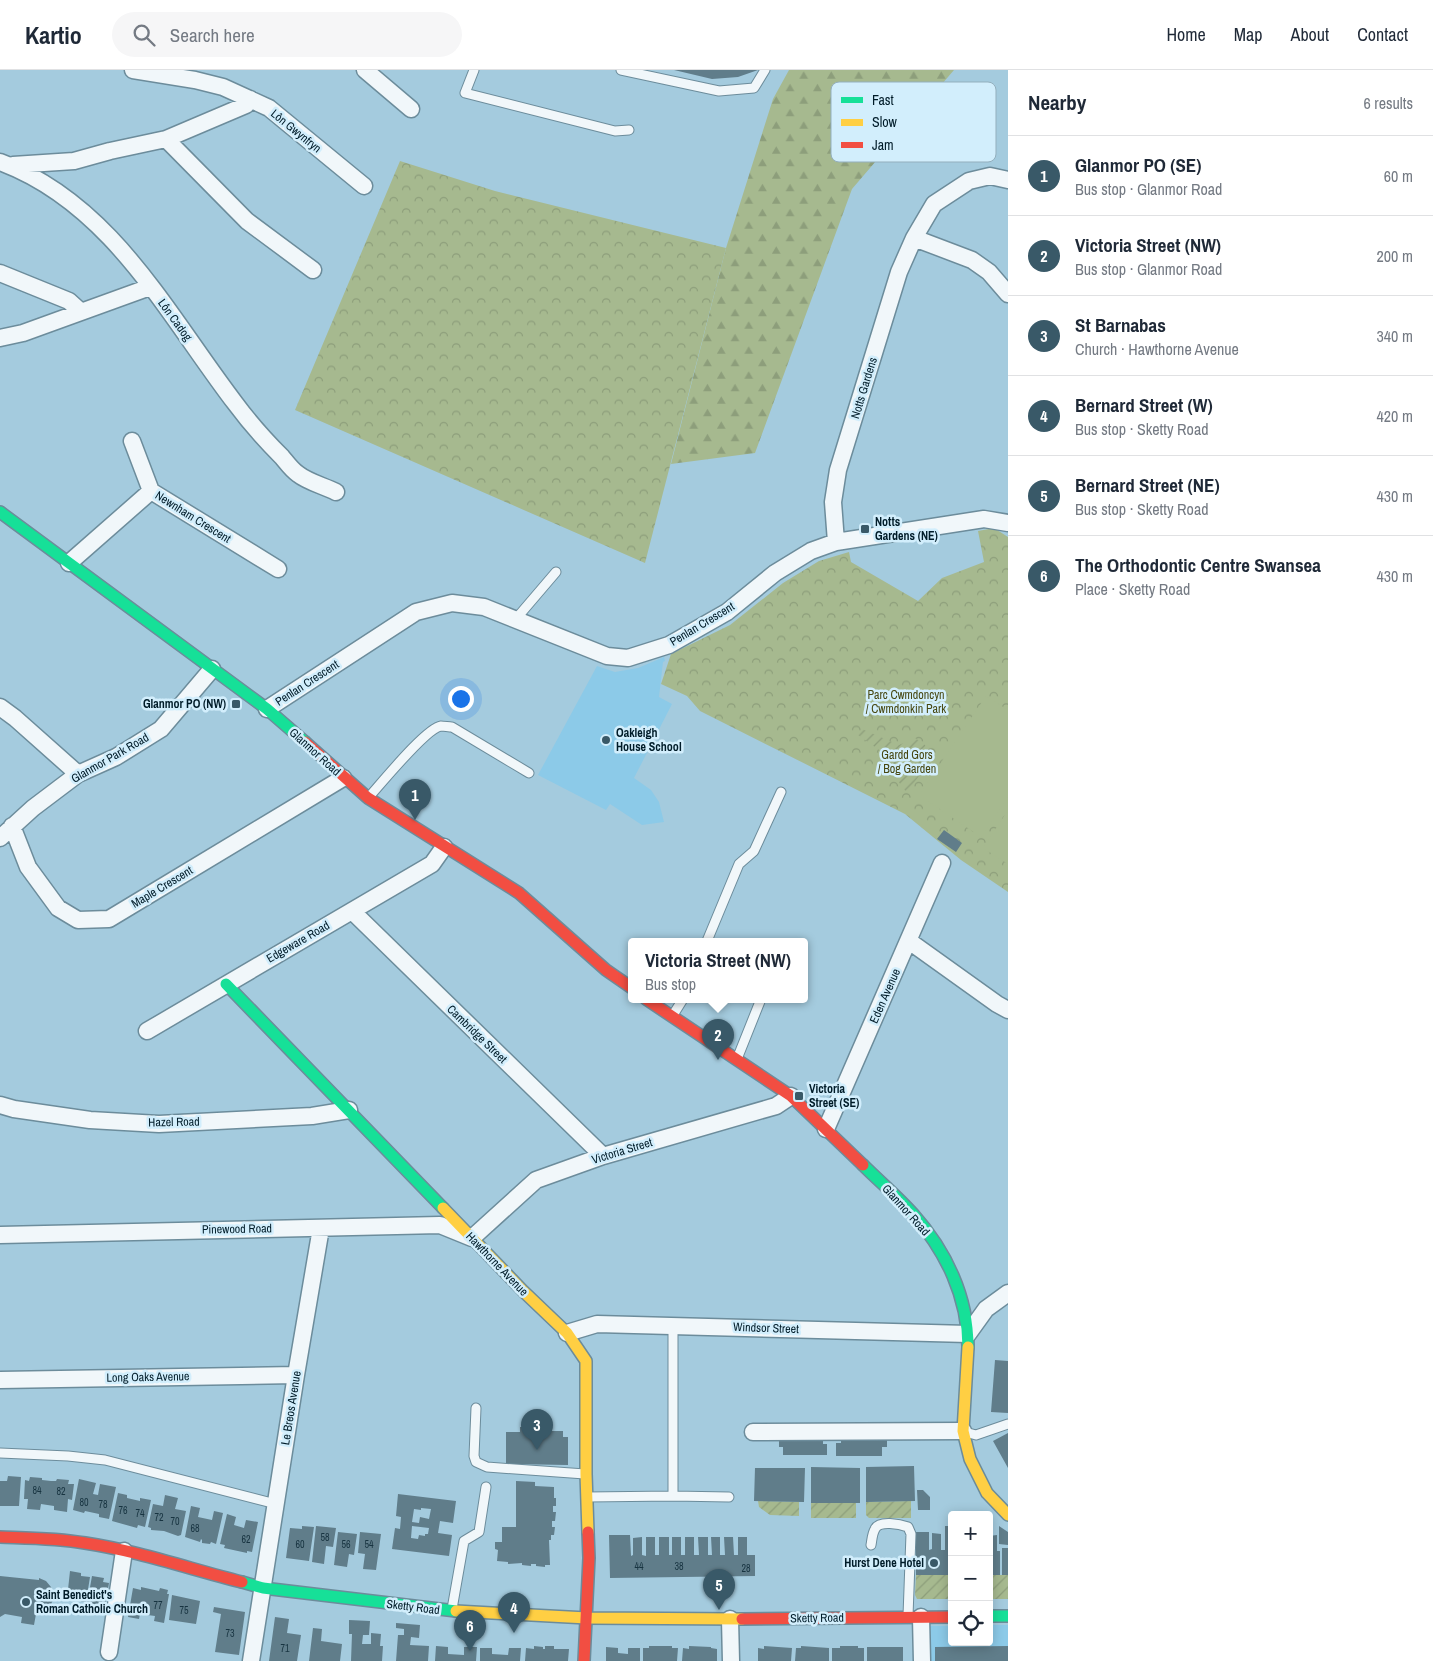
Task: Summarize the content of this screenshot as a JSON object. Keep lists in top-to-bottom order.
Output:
{
  "streets": {
    "street": [
      "Lôn Gwynfryn",
      "Lôn Cadog",
      "Notts Gardens",
      "Newnham Crescent",
      "Penlan Crescent",
      "Glanmor Road",
      "Glanmor Park Road",
      "Maple Crescent",
      "Edgeware Road",
      "Eden Avenue",
      "Cambridge Street",
      "Hazel Road",
      "Victoria Street",
      "Pinewood Road",
      "Hawthorne Avenue",
      "Windsor Street",
      "Long Oaks Avenue",
      "Le Breos Avenue",
      "Sketty Road"
    ]
  },
  "crossings": [
    ["Notts Gardens", "Penlan Crescent"],
    ["Newnham Crescent", "Glanmor Road"],
    ["Penlan Crescent", "Glanmor Road"],
    ["Glanmor Road", "Glanmor Park Road"],
    ["Glanmor Road", "Maple Crescent"],
    ["Glanmor Road", "Edgeware Road"],
    ["Glanmor Road", "Eden Avenue"],
    ["Glanmor Road", "Victoria Street"],
    ["Glanmor Road", "Windsor Street"],
    ["Glanmor Park Road", "Maple Crescent"],
    ["Edgeware Road", "Cambridge Street"],
    ["Edgeware Road", "Hawthorne Avenue"],
    ["Cambridge Street", "Victoria Street"],
    ["Hazel Road", "Hawthorne Avenue"],
    ["Victoria Street", "Pinewood Road"],
    ["Victoria Street", "Hawthorne Avenue"],
    ["Pinewood Road", "Hawthorne Avenue"],
    ["Pinewood Road", "Le Breos Avenue"],
    ["Hawthorne Avenue", "Windsor Street"],
    ["Hawthorne Avenue", "Sketty Road"],
    ["Long Oaks Avenue", "Le Breos Avenue"],
    ["Le Breos Avenue", "Sketty Road"]
  ],
  "parks": ["Parc Cwmdoncyn / Cwmdonkin Park", "Gardd Gors / Bog Garden"],
  "places": {
    "transit": ["Notts Gardens (NE)", "Glanmor PO (NW)", "Victoria Street (SE)"],
    "other": ["Oakleigh House School", "Hurst Dene Hotel", "Saint Benedict's Roman Catholic Church"]
  },
  "house_numbers": [
    "84",
    "82",
    "80",
    "78",
    "76",
    "74",
    "72",
    "70",
    "68",
    "58",
    "62",
    "60",
    "56",
    "54",
    "44",
    "38",
    "28",
    "77",
    "75",
    "73",
    "71"
  ],
  "legend": ["Fast", "Slow", "Jam"],
  "page": {
    "header": "Kartio",
    "search": "Search here",
    "nav": [
      "Home",
      "Map",
      "About",
      "Contact"
    ],
    "heading": ["Nearby", "6 results"],
    "list": [
      {
        "mark": "1",
        "name": "Glanmor PO (SE)",
        "note": "Bus stop · Glanmor Road",
        "value": "60 m"
      },
      {
        "mark": "2",
        "name": "Victoria Street (NW)",
        "note": "Bus stop · Glanmor Road",
        "value": "200 m"
      },
      {
        "mark": "3",
        "name": "St Barnabas",
        "note": "Church · Hawthorne Avenue",
        "value": "340 m"
      },
      {
        "mark": "4",
        "name": "Bernard Street (W)",
        "note": "Bus stop · Sketty Road",
        "value": "420 m"
      },
      {
        "mark": "5",
        "name": "Bernard Street (NE)",
        "note": "Bus stop · Sketty Road",
        "value": "430 m"
      },
      {
        "mark": "6",
        "name": "The Orthodontic Centre Swansea",
        "note": "Place · Sketty Road",
        "value": "430 m"
      }
    ],
    "pins": [
      "1",
      "2",
      "3",
      "5",
      "4",
      "6"
    ],
    "popup": ["Victoria Street (NW)", "Bus stop"],
    "map_buttons": ["+", "−"]
  }
}
